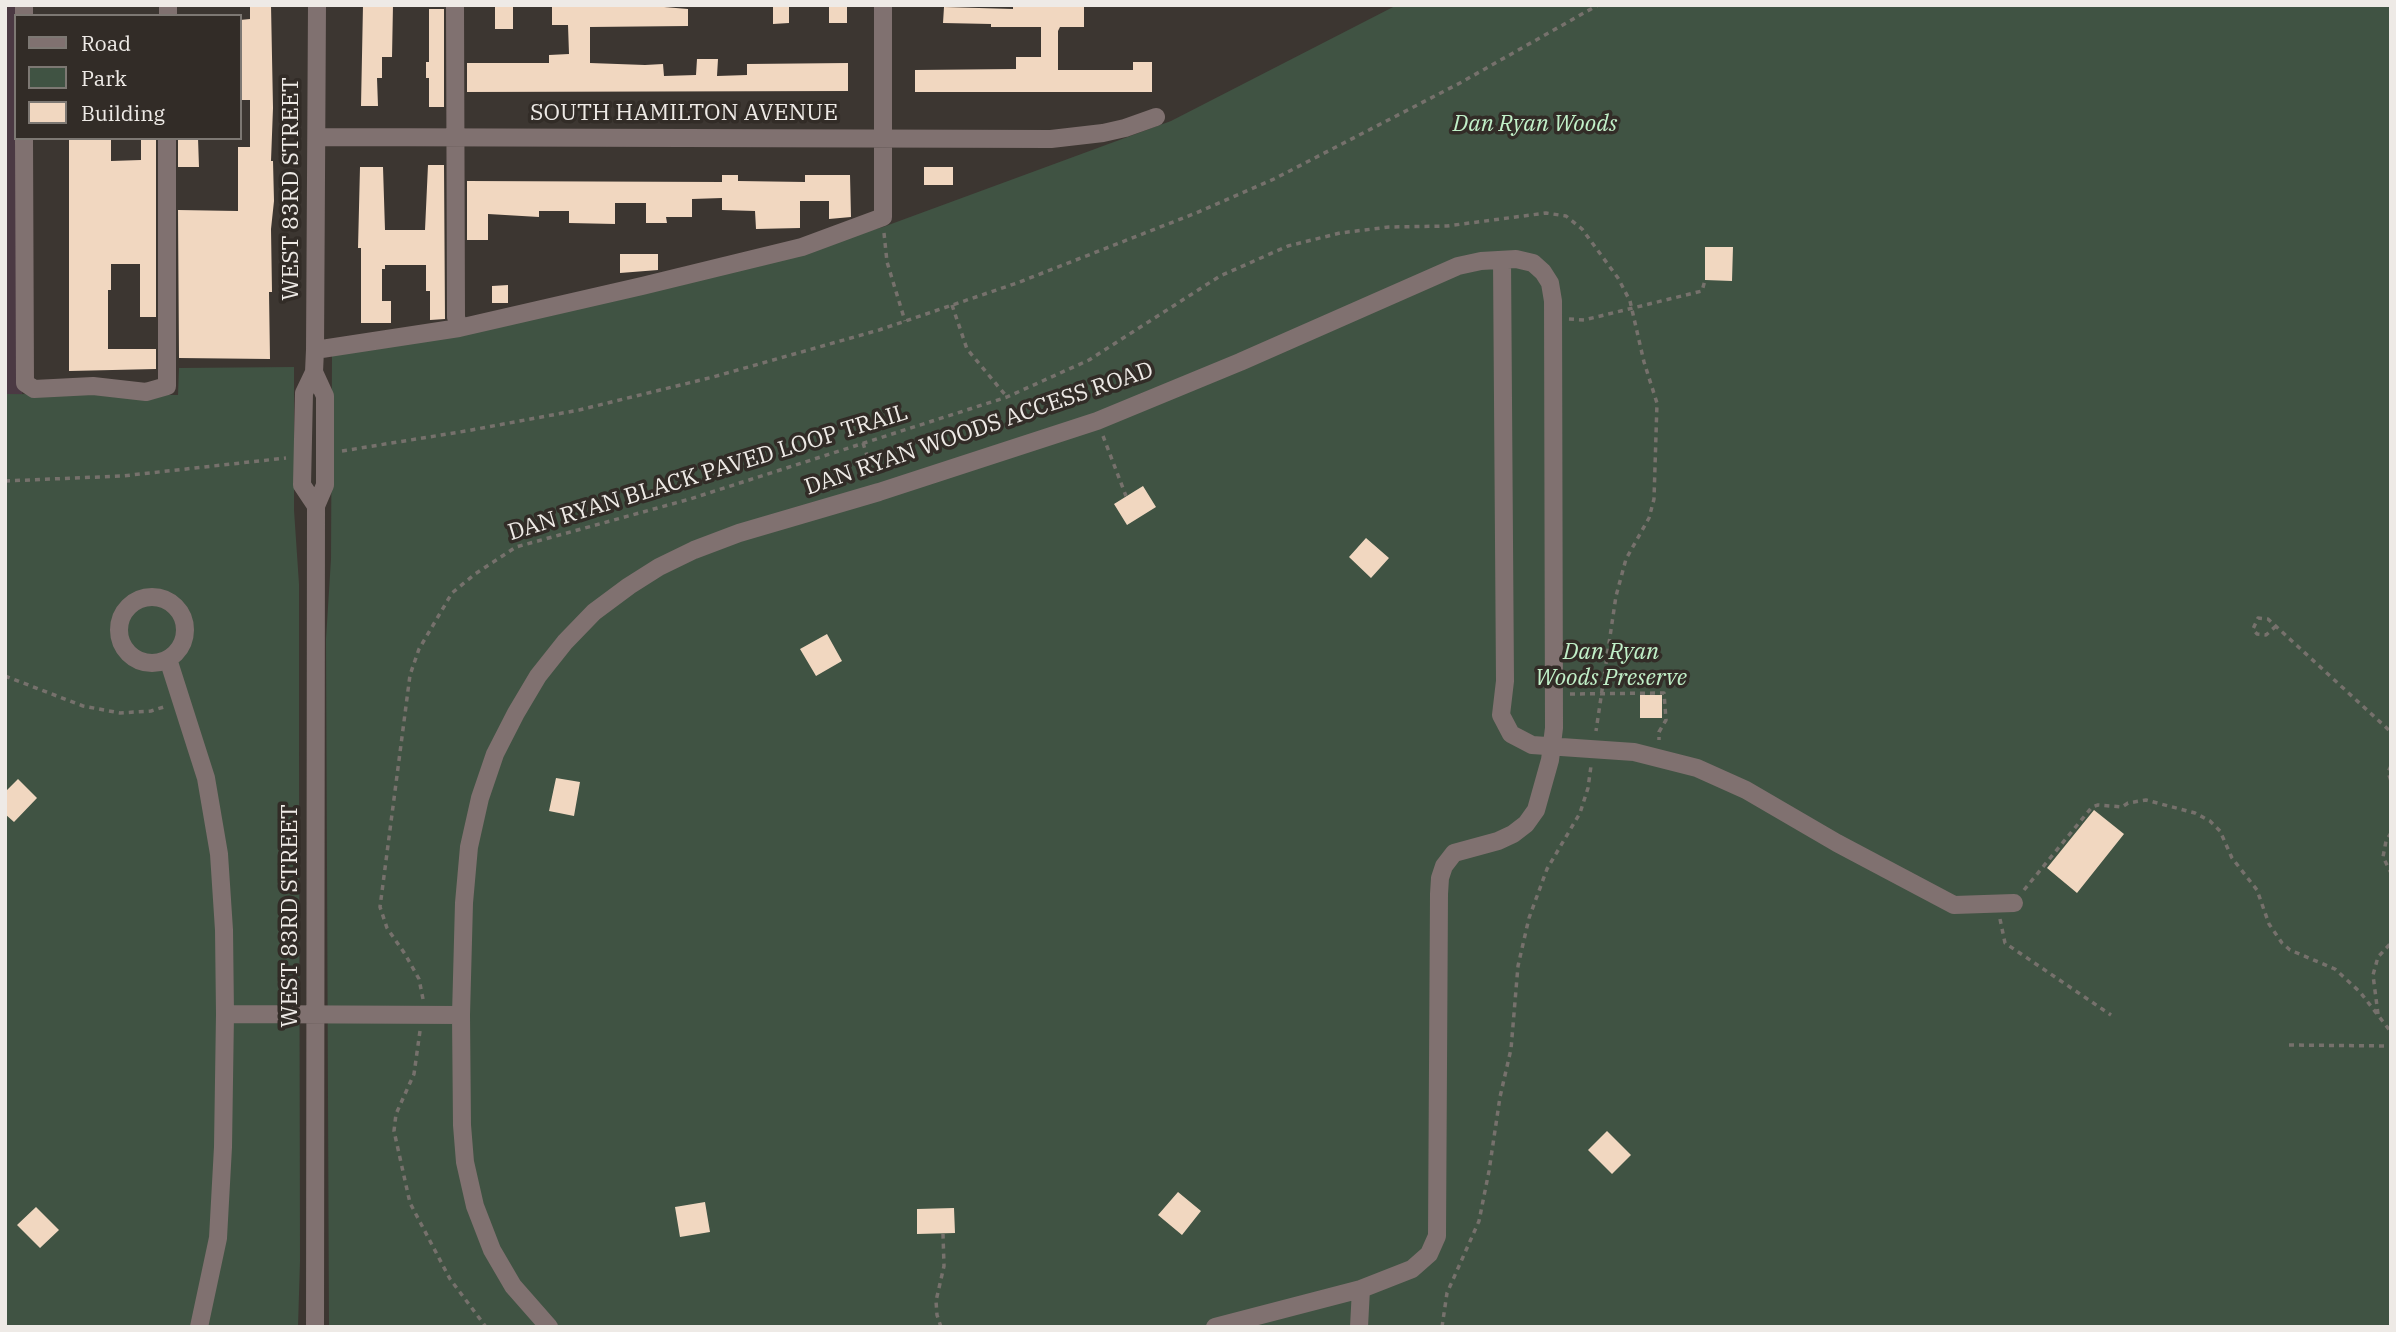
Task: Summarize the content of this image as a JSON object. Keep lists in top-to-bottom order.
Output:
{
  "streets": {
    "street": ["SOUTH HAMILTON AVENUE", "WEST 83RD STREET", "DAN RYAN WOODS ACCESS ROAD"],
    "path": ["DAN RYAN BLACK PAVED LOOP TRAIL"]
  },
  "crossings": [
    ["SOUTH HAMILTON AVENUE", "WEST 83RD STREET"]
  ],
  "parks": ["Dan Ryan Woods", "Dan Ryan Woods Preserve"],
  "legend": ["Road", "Park", "Building"]
}
